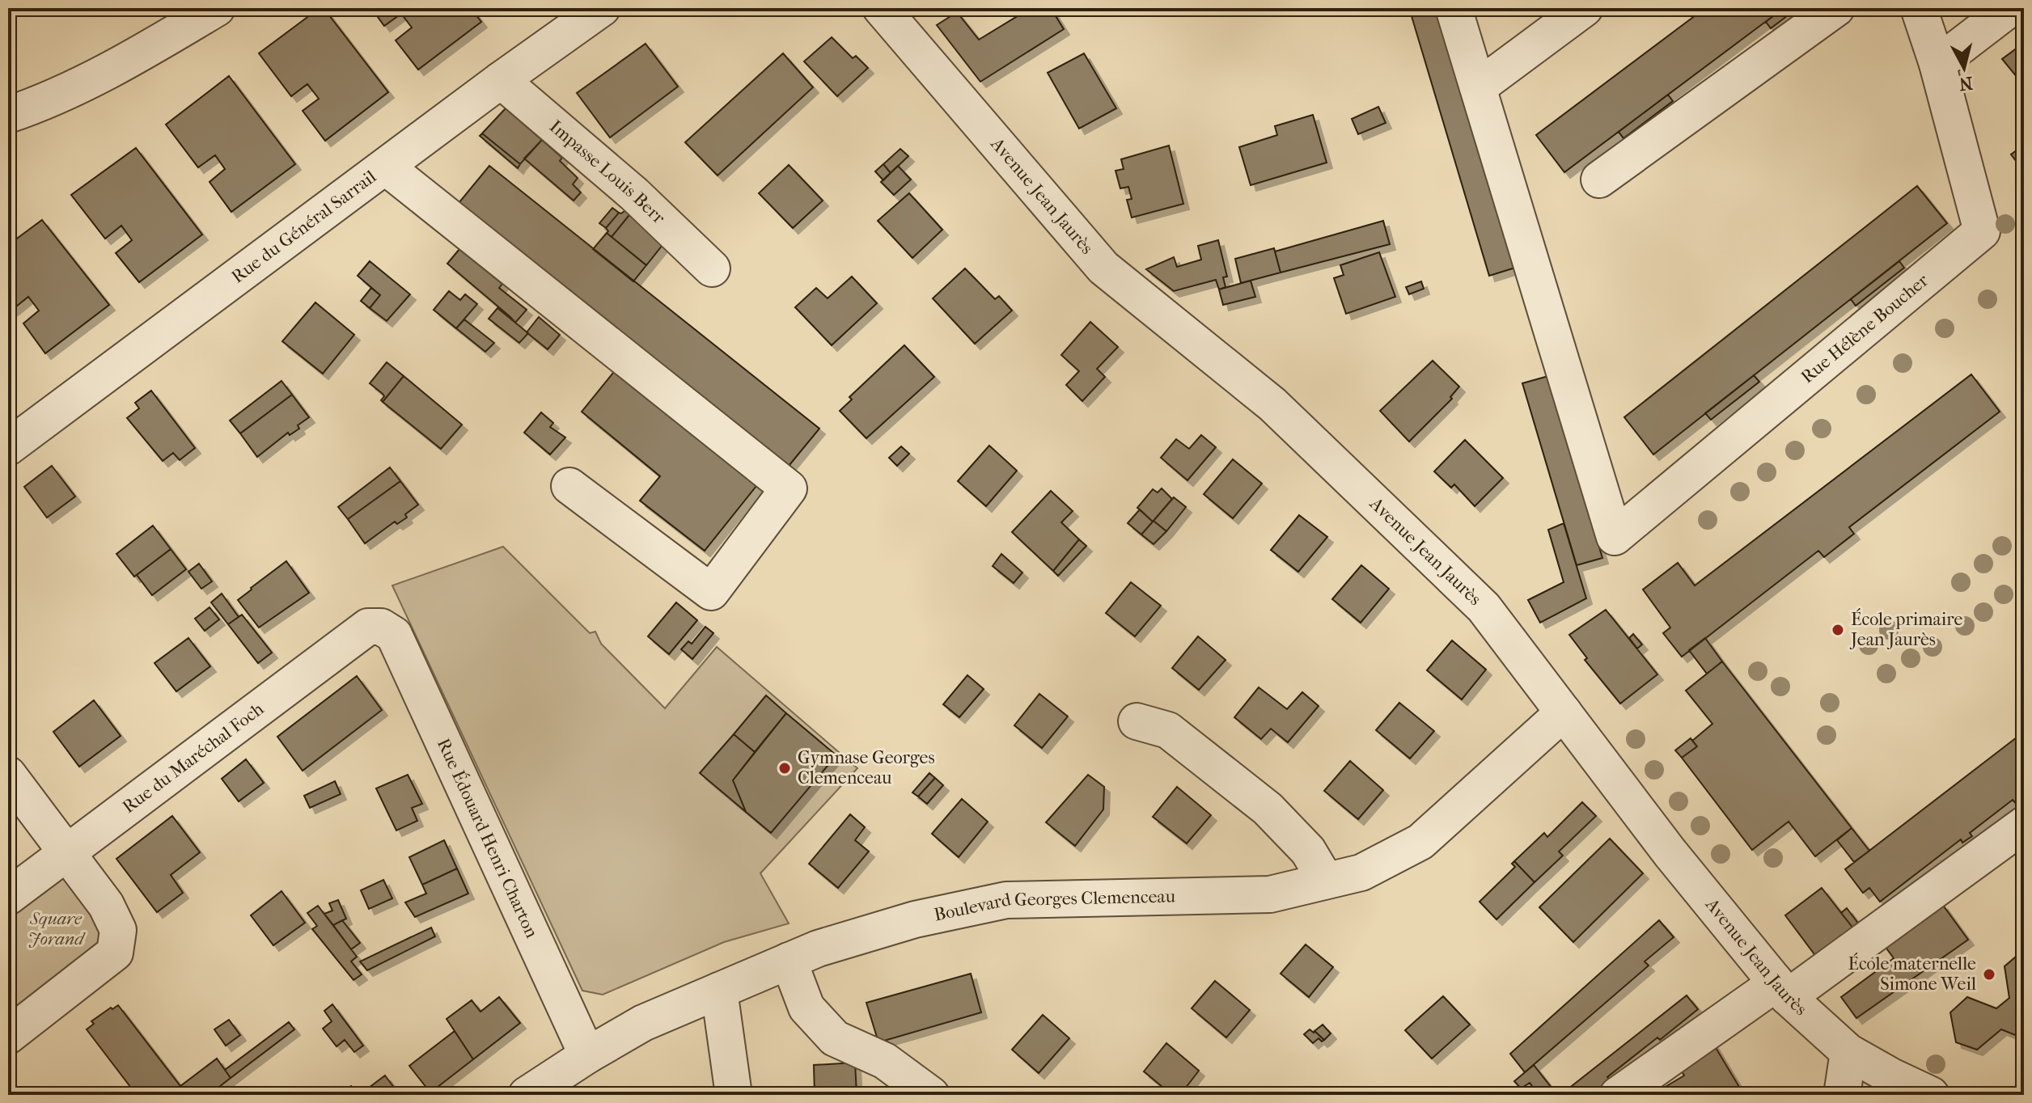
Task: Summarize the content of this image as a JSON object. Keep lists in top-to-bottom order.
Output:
{
  "streets": {
    "street": [
      "Impasse Louis Berr",
      "Avenue Jean Jaurès",
      "Rue du Général Sarrail",
      "Rue Hélène Boucher",
      "Rue du Maréchal Foch",
      "Rue Édouard Henri Charton",
      "Boulevard Georges Clemenceau"
    ]
  },
  "crossings": [
    ["Impasse Louis Berr", "Rue du Général Sarrail"],
    ["Avenue Jean Jaurès", "Boulevard Georges Clemenceau"],
    ["Rue du Maréchal Foch", "Rue Édouard Henri Charton"],
    ["Rue Édouard Henri Charton", "Boulevard Georges Clemenceau"]
  ],
  "parks": ["Square Jorand"],
  "places": ["École primaire Jean Jaurès", "Gymnase Georges Clemenceau", "École maternelle Simone Weil"],
  "north": "bottom"
}
